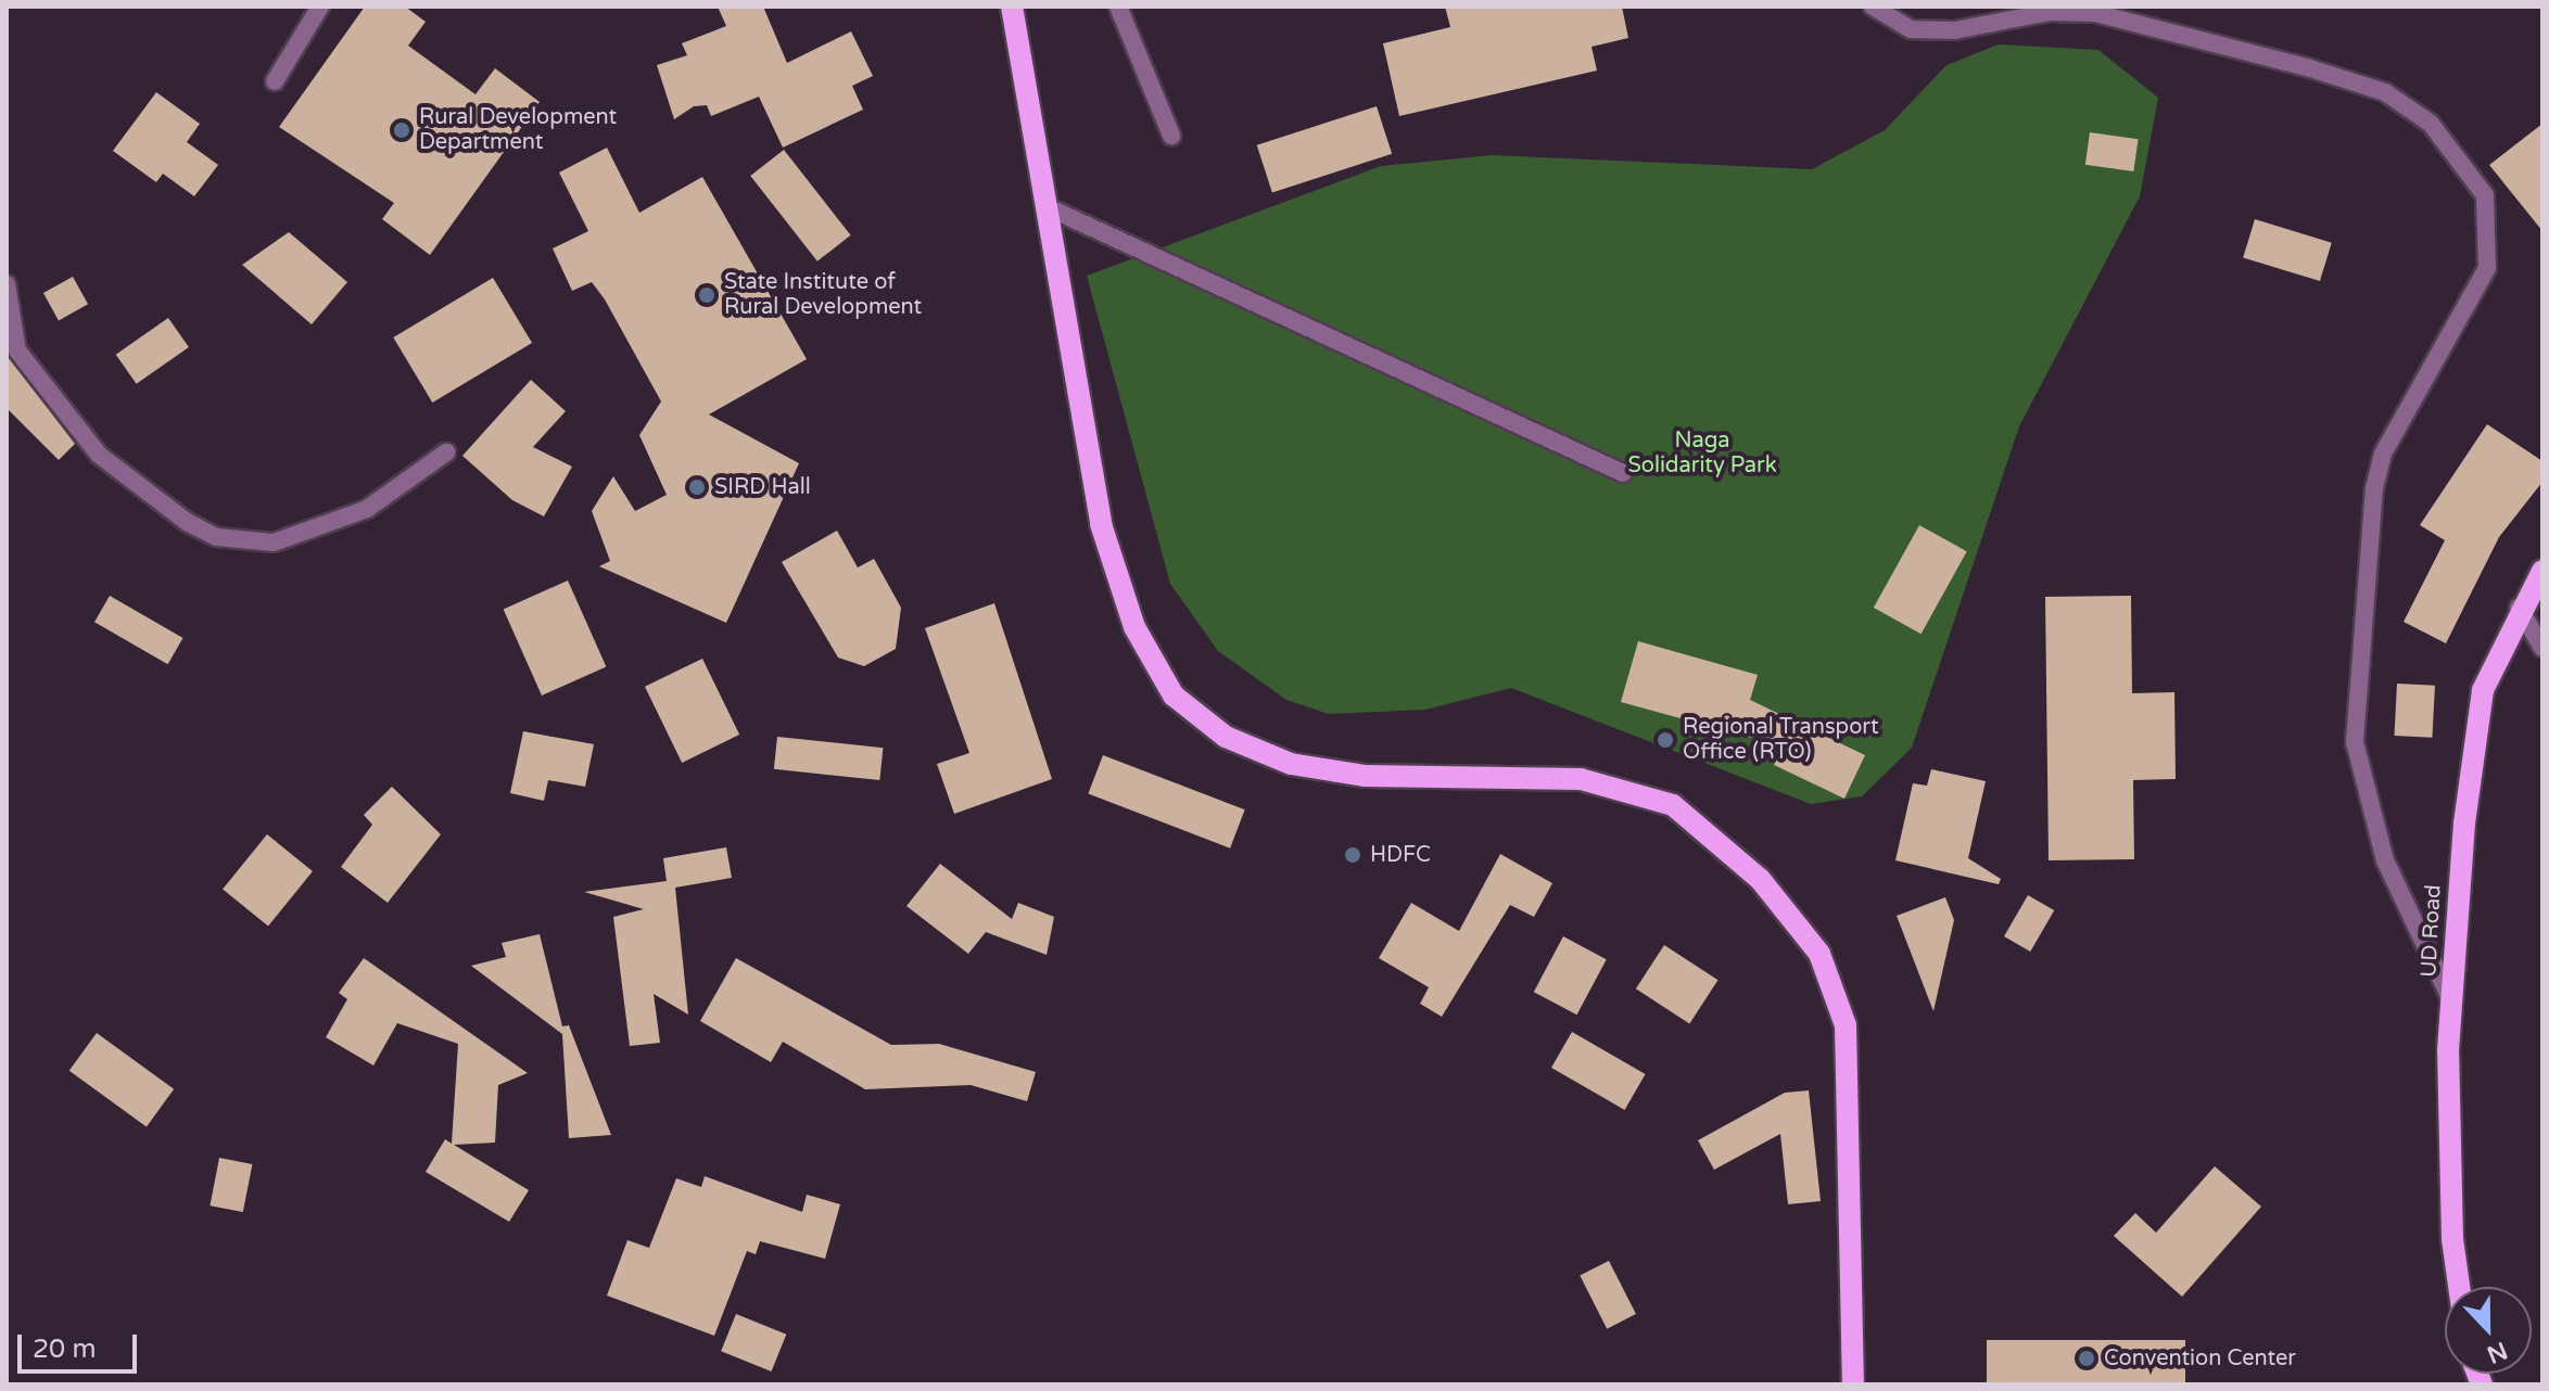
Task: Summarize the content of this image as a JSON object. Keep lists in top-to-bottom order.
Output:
{
  "streets": {
    "main road": ["UD Road"]
  },
  "parks": ["Naga Solidarity Park"],
  "places": [
    "Rural Development Department",
    "State Institute of Rural Development",
    "SIRD Hall",
    "Regional Transport Office (RTO)",
    "HDFC",
    "Convention Center"
  ],
  "scale_bar": "20 m",
  "north": "bottom"
}
